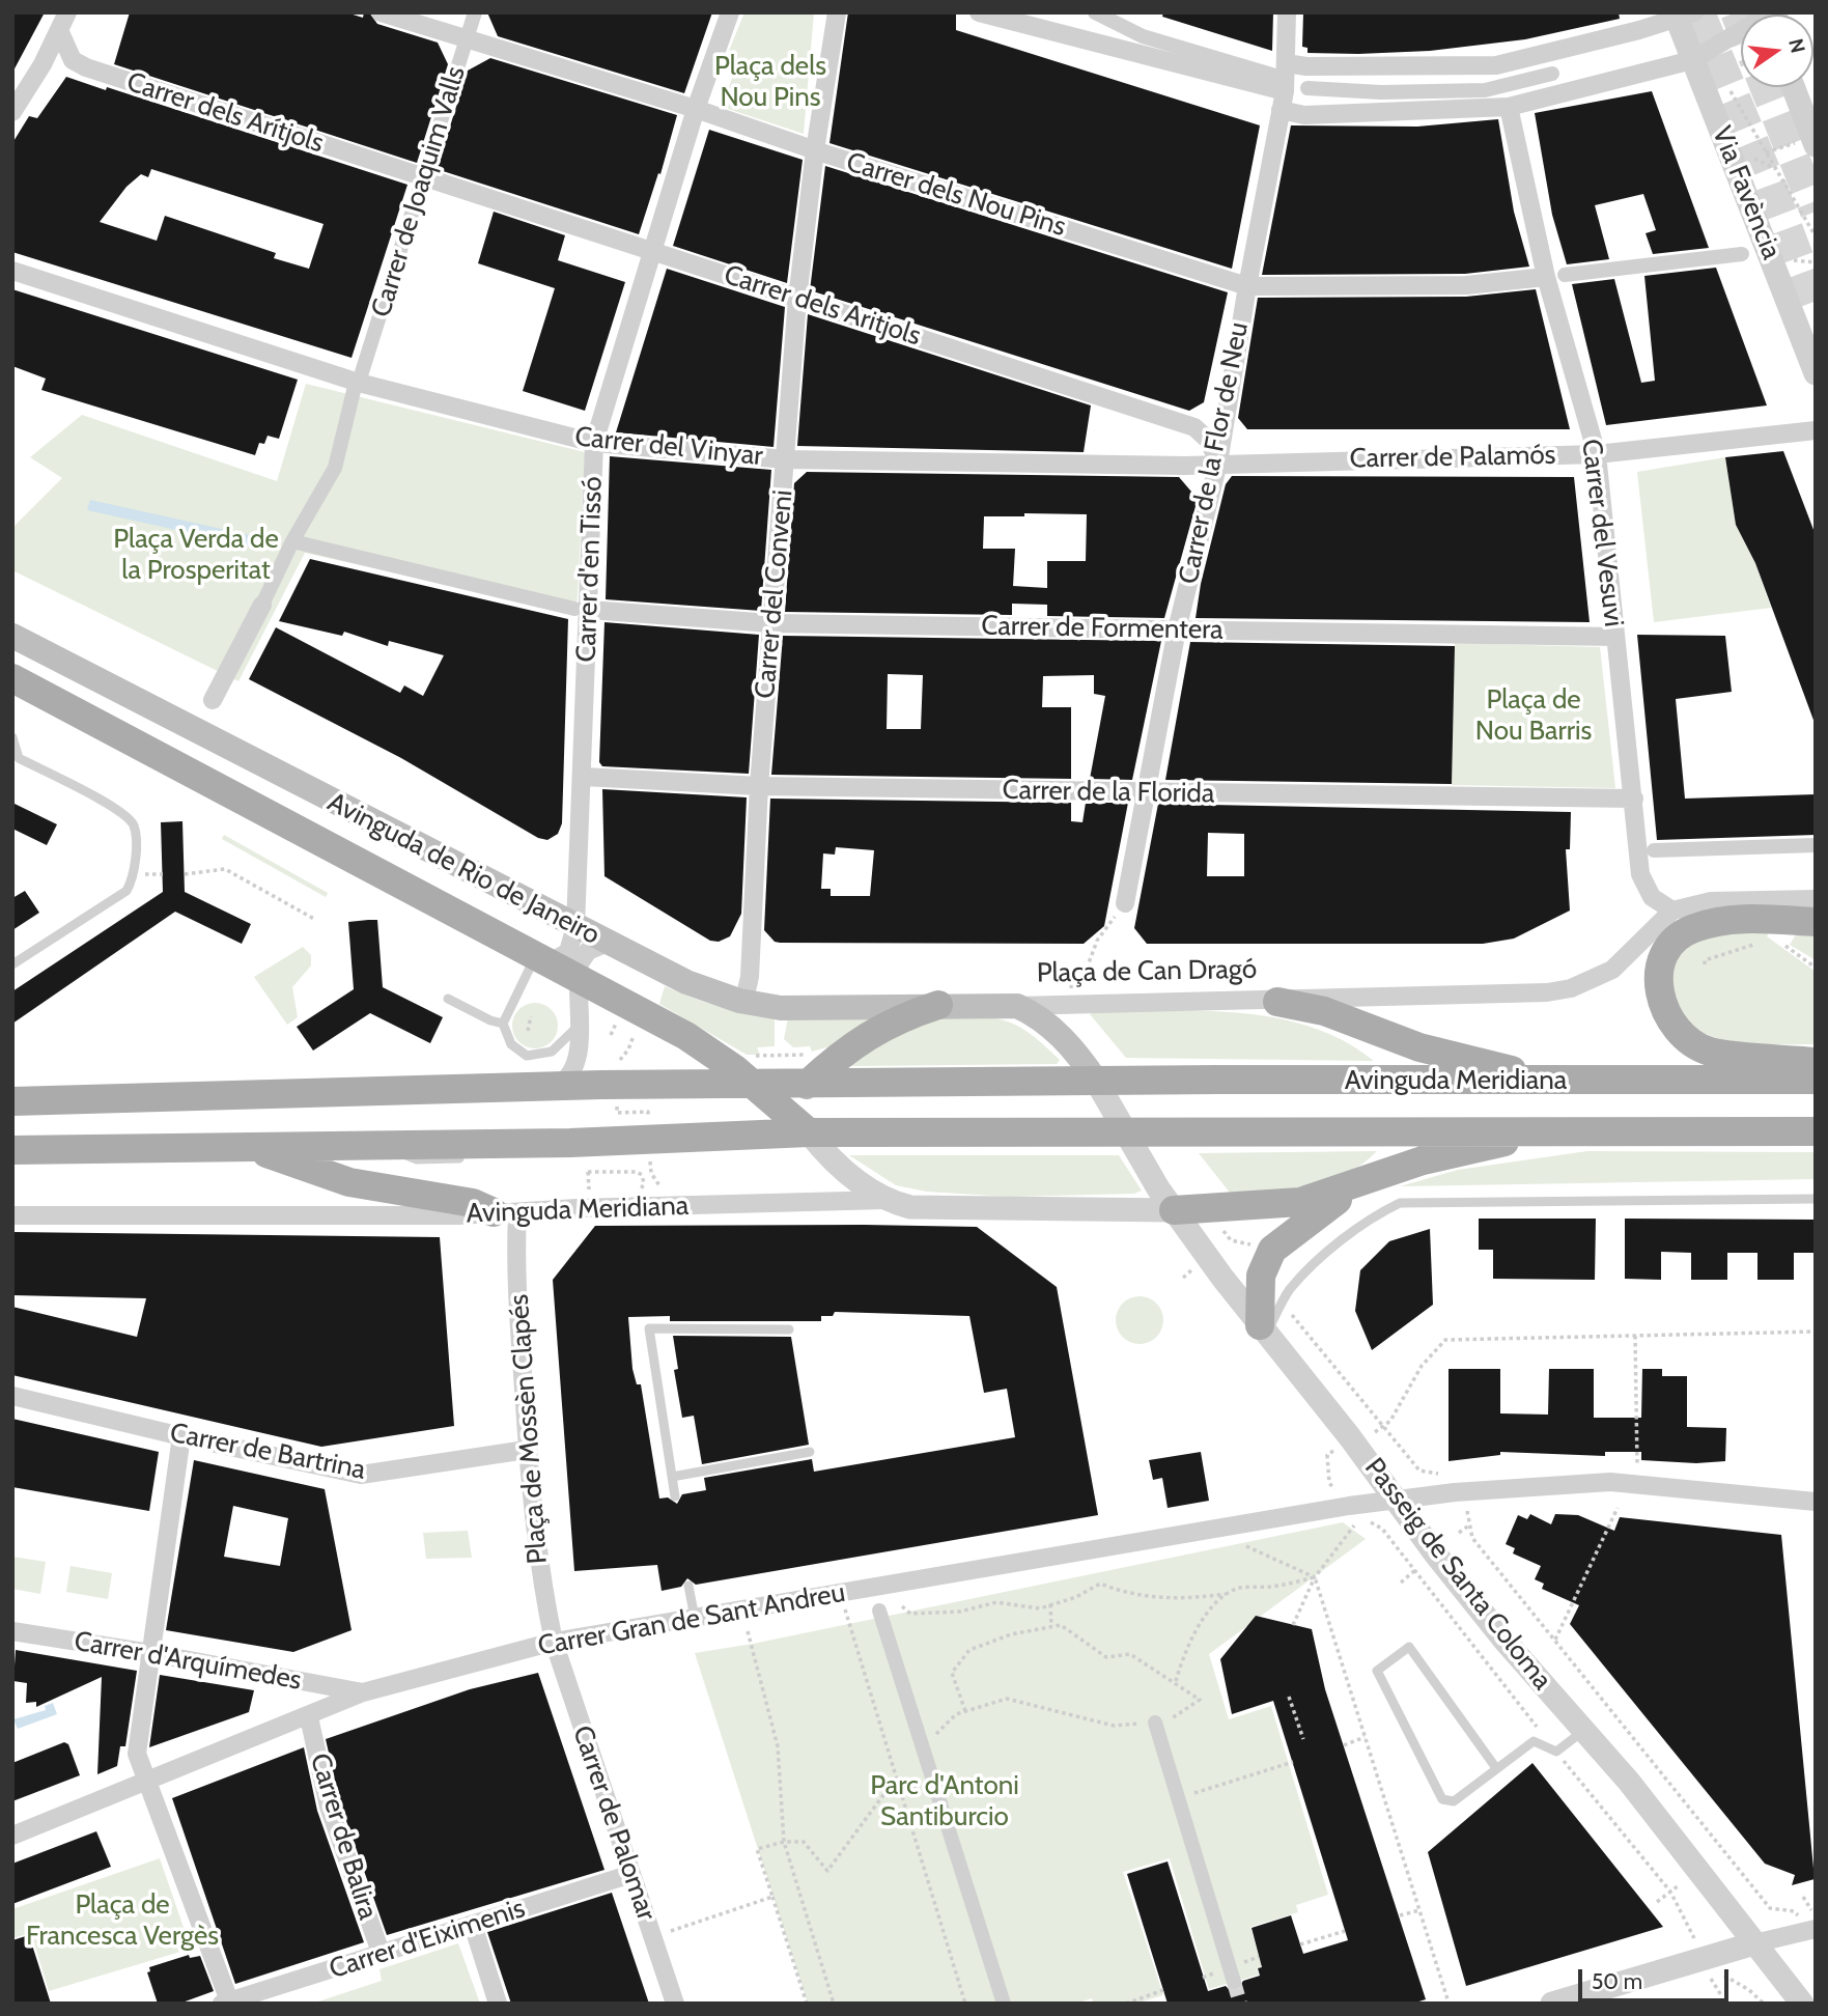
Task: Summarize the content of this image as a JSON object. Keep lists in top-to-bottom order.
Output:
{
  "streets": {
    "main road": ["Avinguda de Rio de Janeiro", "Plaça de Can Dragó", "Avinguda Meridiana"],
    "street": [
      "Carrer dels Arítjols",
      "Carrer de Joaquim Valls",
      "Via Favència",
      "Carrer dels Nou Pins",
      "Carrer dels Aritjols",
      "Carrer del Vinyar",
      "Carrer de la Flor de Neu",
      "Carrer de Palamós",
      "Carrer del Vesuvi",
      "Carrer d'en Tissó",
      "Carrer del Conveni",
      "Carrer de Formentera",
      "Carrer de la Florida",
      "Plaça de Mossèn Clapés",
      "Carrer de Bartrina",
      "Passeig de Santa Coloma",
      "Carrer Gran de Sant Andreu",
      "Carrer d'Arquímedes",
      "Carrer de Palomar",
      "Carrer de Balira",
      "Carrer d'Eiximenis"
    ]
  },
  "crossings": [
    ["Carrer dels Arítjols", "Carrer de Joaquim Valls"],
    ["Carrer dels Arítjols", "Carrer dels Aritjols"],
    ["Carrer de Joaquim Valls", "Carrer dels Nou Pins"],
    ["Carrer de Joaquim Valls", "Carrer dels Aritjols"],
    ["Carrer dels Nou Pins", "Carrer de la Flor de Neu"],
    ["Carrer dels Nou Pins", "Carrer del Vesuvi"],
    ["Carrer dels Nou Pins", "Carrer d'en Tissó"],
    ["Carrer dels Nou Pins", "Carrer del Conveni"],
    ["Carrer dels Aritjols", "Carrer del Vinyar"],
    ["Carrer dels Aritjols", "Carrer de la Flor de Neu"],
    ["Carrer dels Aritjols", "Carrer de Palamós"],
    ["Carrer dels Aritjols", "Carrer d'en Tissó"],
    ["Carrer dels Aritjols", "Carrer del Conveni"],
    ["Carrer del Vinyar", "Carrer de la Flor de Neu"],
    ["Carrer del Vinyar", "Carrer de Palamós"],
    ["Carrer del Vinyar", "Carrer d'en Tissó"],
    ["Carrer del Vinyar", "Carrer del Conveni"],
    ["Carrer de la Flor de Neu", "Carrer de Palamós"],
    ["Carrer de la Flor de Neu", "Carrer de Formentera"],
    ["Carrer de la Flor de Neu", "Carrer de la Florida"],
    ["Carrer de Palamós", "Carrer del Vesuvi"],
    ["Carrer del Vesuvi", "Carrer de Formentera"],
    ["Carrer del Vesuvi", "Carrer de la Florida"],
    ["Carrer d'en Tissó", "Carrer de Formentera"],
    ["Carrer d'en Tissó", "Carrer de la Florida"],
    ["Carrer d'en Tissó", "Avinguda de Rio de Janeiro"],
    ["Carrer del Conveni", "Carrer de Formentera"],
    ["Carrer del Conveni", "Carrer de la Florida"],
    ["Carrer del Conveni", "Avinguda de Rio de Janeiro"],
    ["Avinguda de Rio de Janeiro", "Plaça de Can Dragó"],
    ["Avinguda de Rio de Janeiro", "Avinguda Meridiana"],
    ["Plaça de Can Dragó", "Avinguda Meridiana"],
    ["Avinguda Meridiana", "Plaça de Mossèn Clapés"],
    ["Avinguda Meridiana", "Passeig de Santa Coloma"],
    ["Plaça de Mossèn Clapés", "Carrer de Bartrina"],
    ["Plaça de Mossèn Clapés", "Carrer Gran de Sant Andreu"],
    ["Plaça de Mossèn Clapés", "Carrer de Palomar"],
    ["Passeig de Santa Coloma", "Carrer Gran de Sant Andreu"],
    ["Carrer Gran de Sant Andreu", "Carrer d'Arquímedes"],
    ["Carrer Gran de Sant Andreu", "Carrer de Palomar"],
    ["Carrer Gran de Sant Andreu", "Carrer de Balira"],
    ["Carrer de Palomar", "Carrer d'Eiximenis"],
    ["Carrer de Balira", "Carrer d'Eiximenis"]
  ],
  "parks": [
    "Plaça dels Nou Pins",
    "Plaça Verda de la Prosperitat",
    "Plaça de Nou Barris",
    "Parc d'Antoni Santiburcio",
    "Plaça de Francesca Vergès"
  ],
  "scale_bar": "50 m",
  "north": "right"
}
